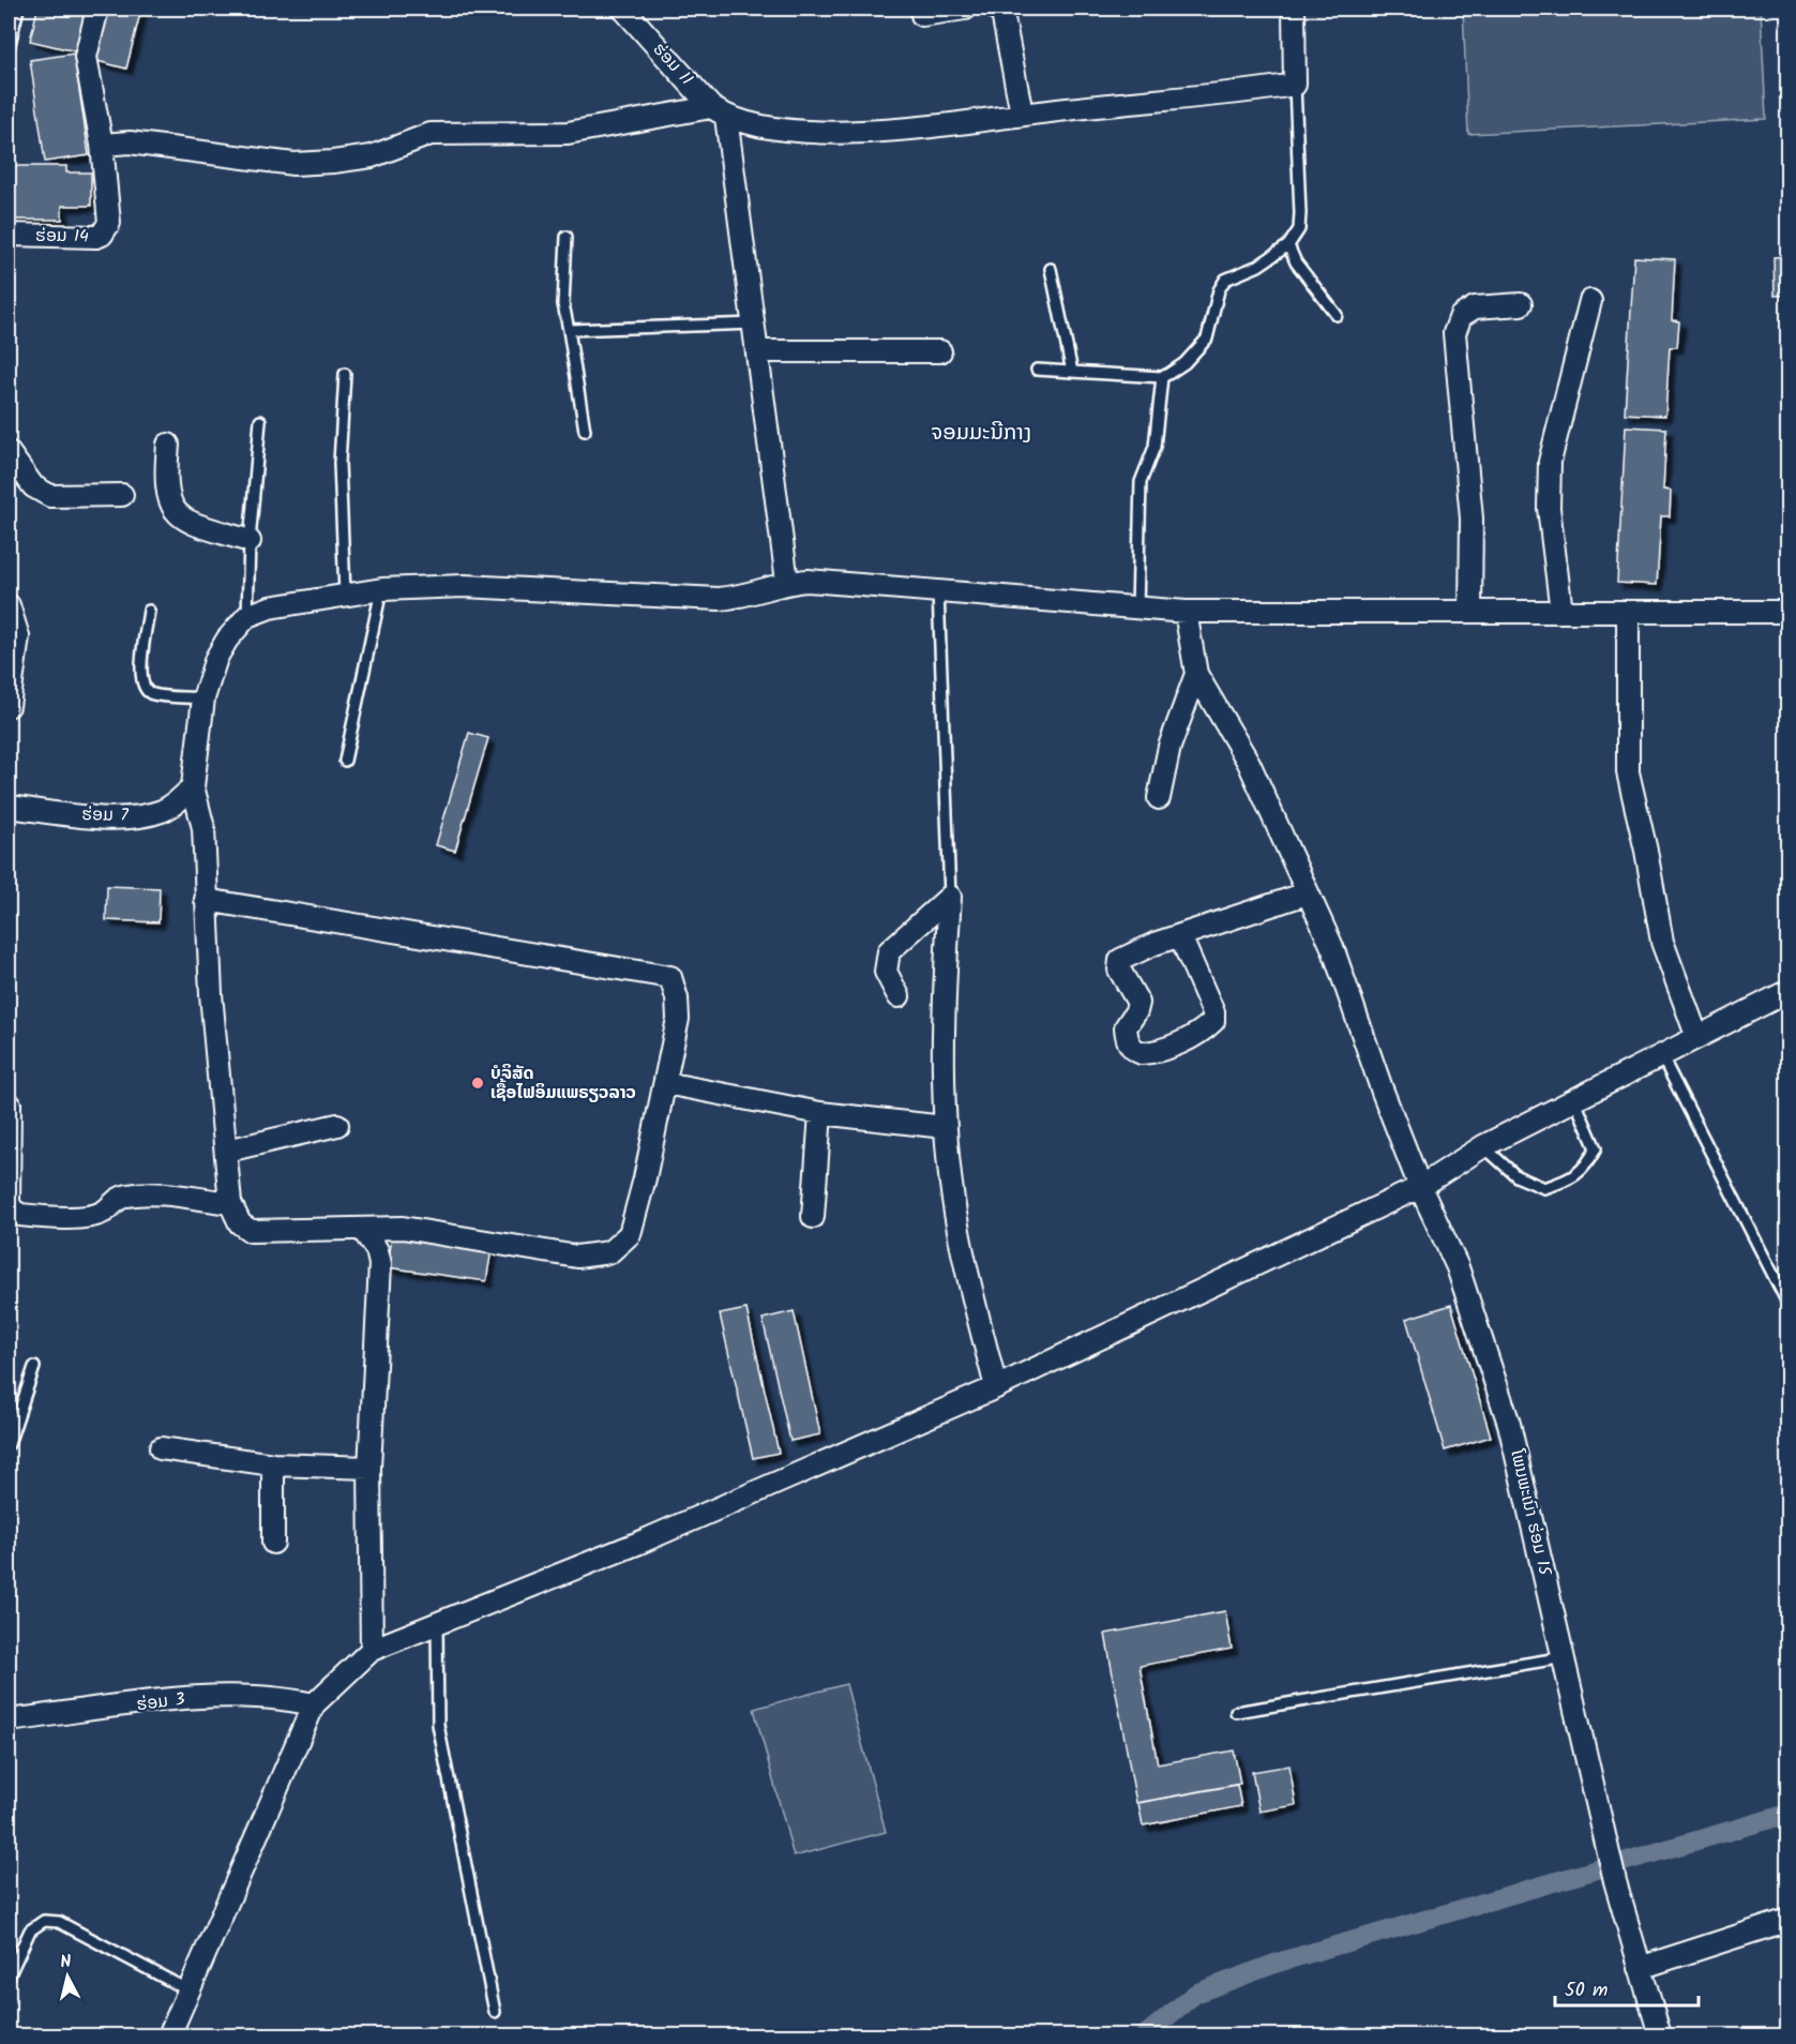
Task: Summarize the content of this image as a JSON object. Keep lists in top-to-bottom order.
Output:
{
  "streets": {
    "street": [
      "ຮ່ອມ 11",
      "ຮ່ອມ 14",
      "ຮ່ອມ 7",
      "ໂພນພະເນົາ ຮ່ອມ 15",
      "ຮ່ອມ 3"
    ]
  },
  "districts": ["ຈອມມະນີກາງ"],
  "places": ["ບໍລິສັດ ເຊື້ອໄຟອິມແພຣຽວລາວ"],
  "scale_bar": "50 m",
  "north": "top"
}
